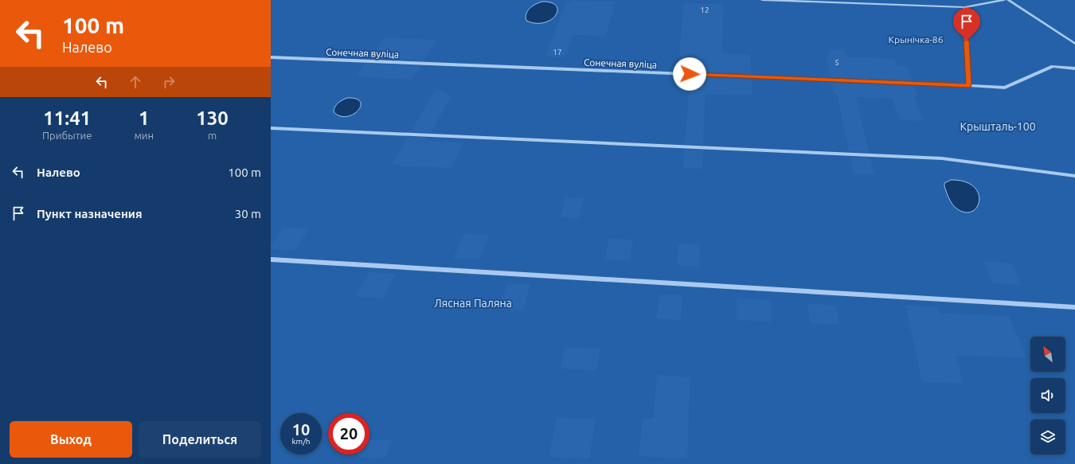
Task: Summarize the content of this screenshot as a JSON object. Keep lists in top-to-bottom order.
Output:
{
  "streets": {
    "lane": ["Сонечная вуліца"]
  },
  "parks": ["Крынічка-86", "Крышталь-100", "Лясная Паляна"],
  "house_numbers": ["12", "17", "5"],
  "north": "top left",
  "page": {
    "turn": ["100 m", "Налево"],
    "eta": [
      "11:41",
      "Прибытие",
      "1",
      "мин",
      "130",
      "m"
    ],
    "list": [
      {
        "name": "Налево",
        "value": "100 m"
      },
      {
        "name": "Пункт назначения",
        "value": "30 m"
      }
    ],
    "speed": "10 km/h",
    "limit": "20",
    "buttons": ["Выход", "Поделиться"]
  }
}
